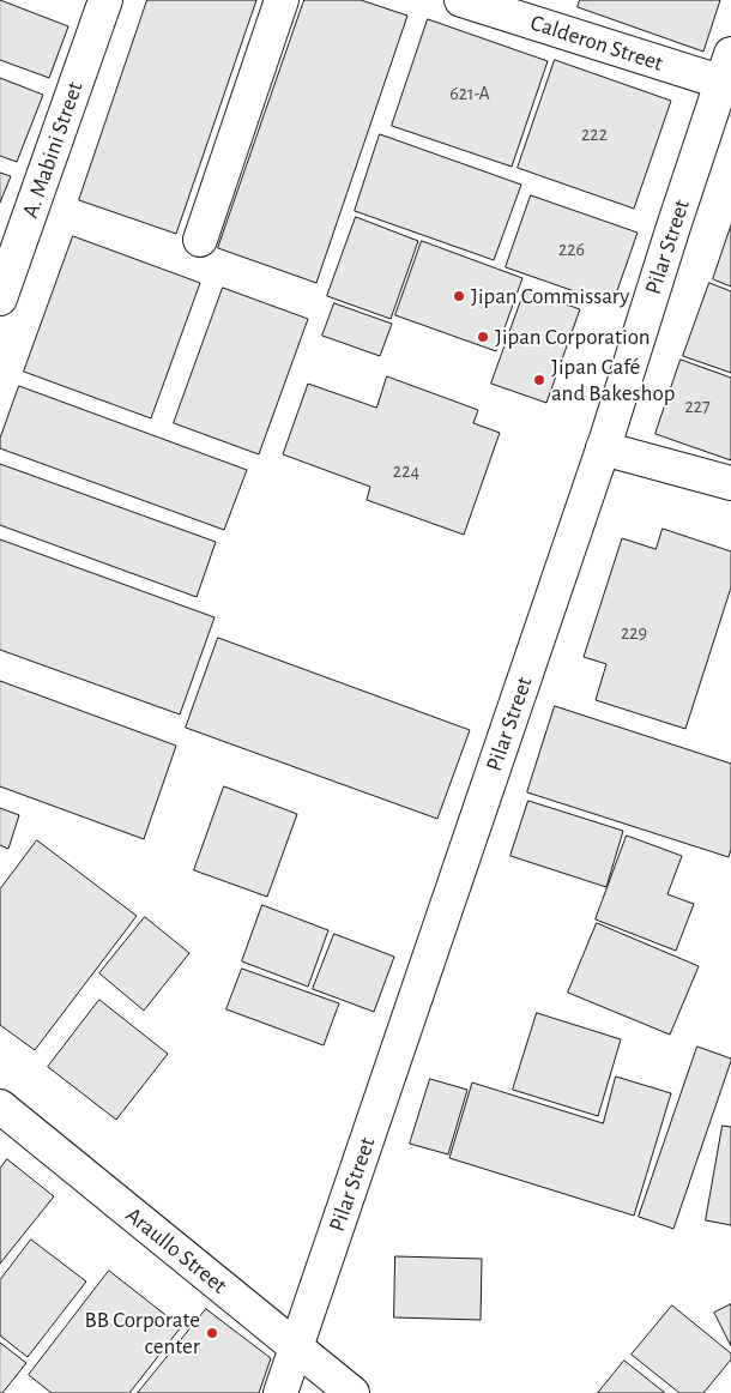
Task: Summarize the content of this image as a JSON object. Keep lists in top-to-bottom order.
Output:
{
  "streets": {
    "street": [
      "Calderon Street",
      "A. Mabini Street",
      "Pilar Street",
      "Araullo Street"
    ]
  },
  "crossings": [
    ["Calderon Street", "Pilar Street"],
    ["Pilar Street", "Araullo Street"]
  ],
  "places": [
    "Jipan Commissary",
    "Jipan Corporation",
    "Jipan Café and Bakeshop",
    "BB Corporate center"
  ],
  "house_numbers": [
    "621-A",
    "222",
    "226",
    "227",
    "224",
    "229"
  ]
}
